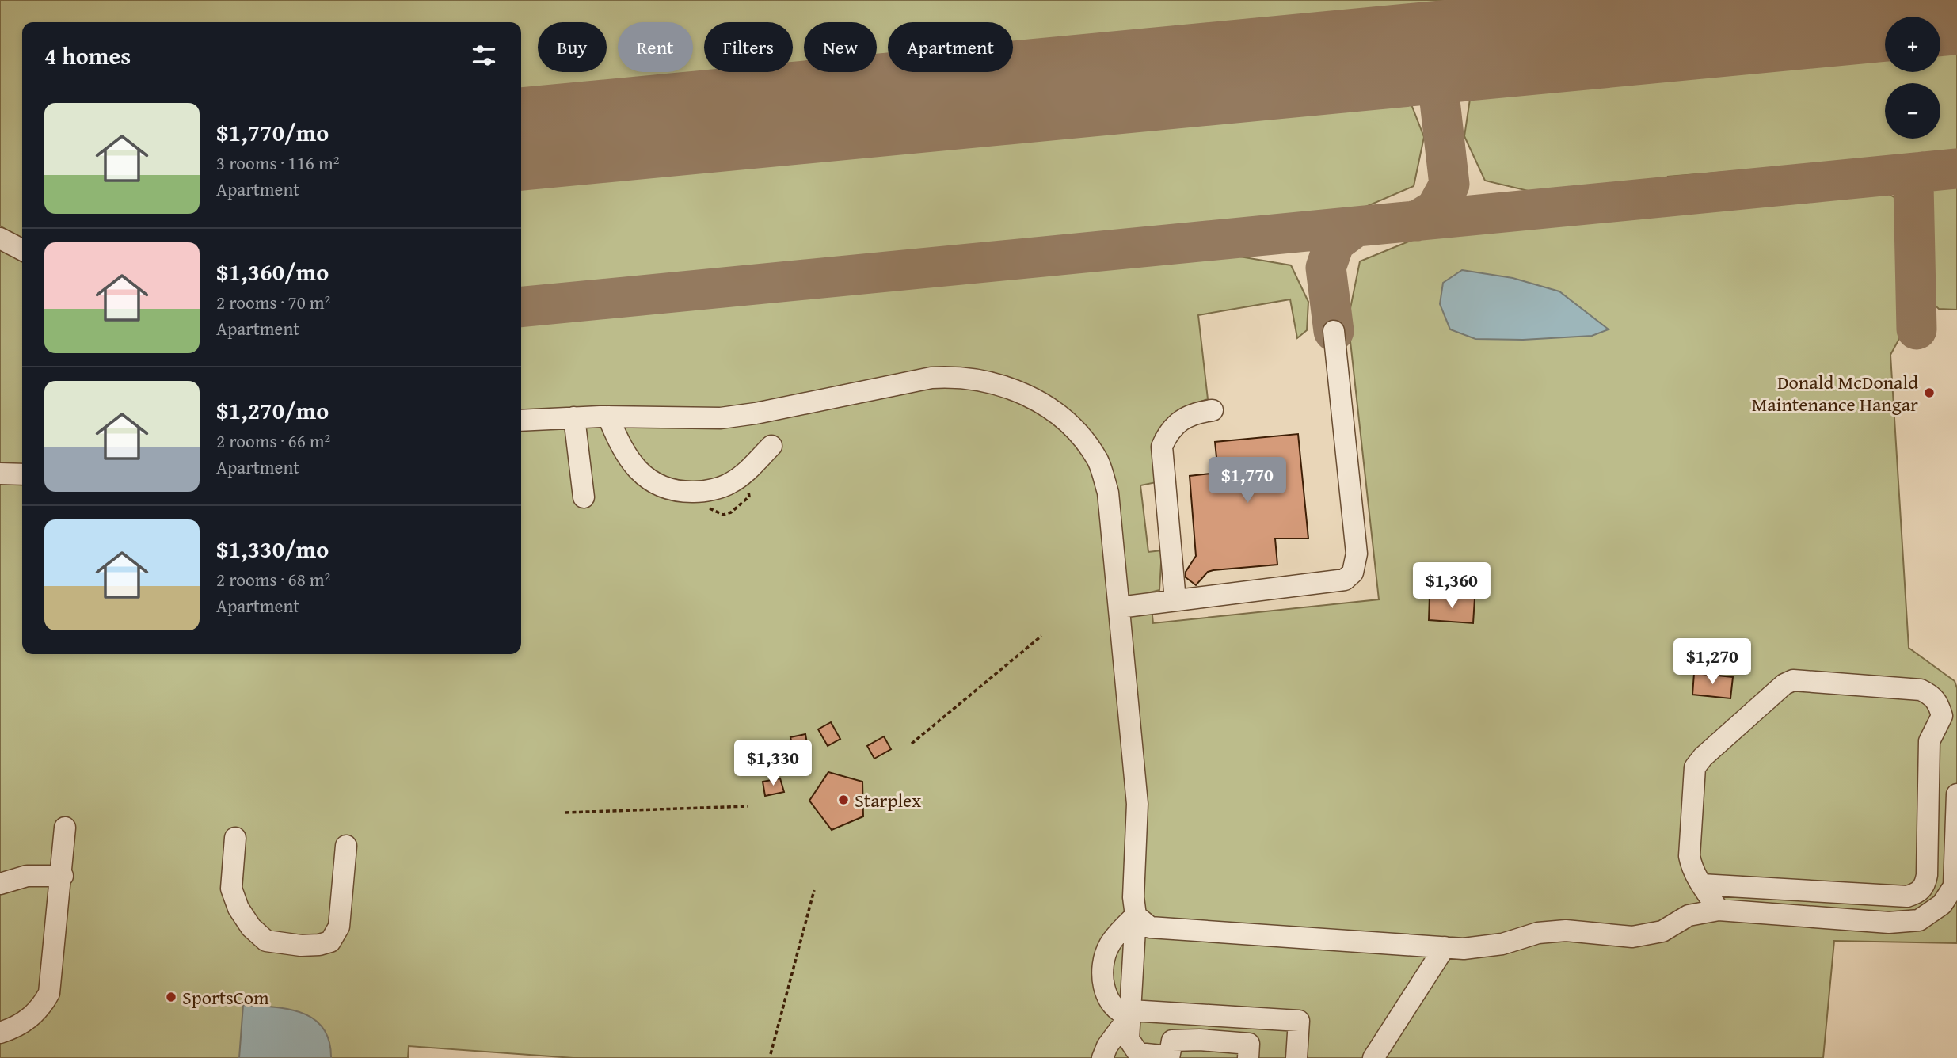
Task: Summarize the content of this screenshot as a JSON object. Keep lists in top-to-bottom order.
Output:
{
  "places": ["Donald McDonald Maintenance Hangar", "Starplex", "SportsCom"],
  "page": {
    "map_buttons": ["+", "−"],
    "chip": [
      "Buy",
      "Rent",
      "Filters",
      "New",
      "Apartment"
    ],
    "heading": "4 homes",
    "list": [
      {
        "name": "$1,770/mo",
        "note": "3 rooms · 116 m² · Apartment"
      },
      {
        "name": "$1,360/mo",
        "note": "2 rooms · 70 m² · Apartment"
      },
      {
        "name": "$1,270/mo",
        "note": "2 rooms · 66 m² · Apartment"
      },
      {
        "name": "$1,330/mo",
        "note": "2 rooms · 68 m² · Apartment"
      }
    ],
    "price": [
      "$1,770",
      "$1,360",
      "$1,270",
      "$1,330"
    ]
  }
}
